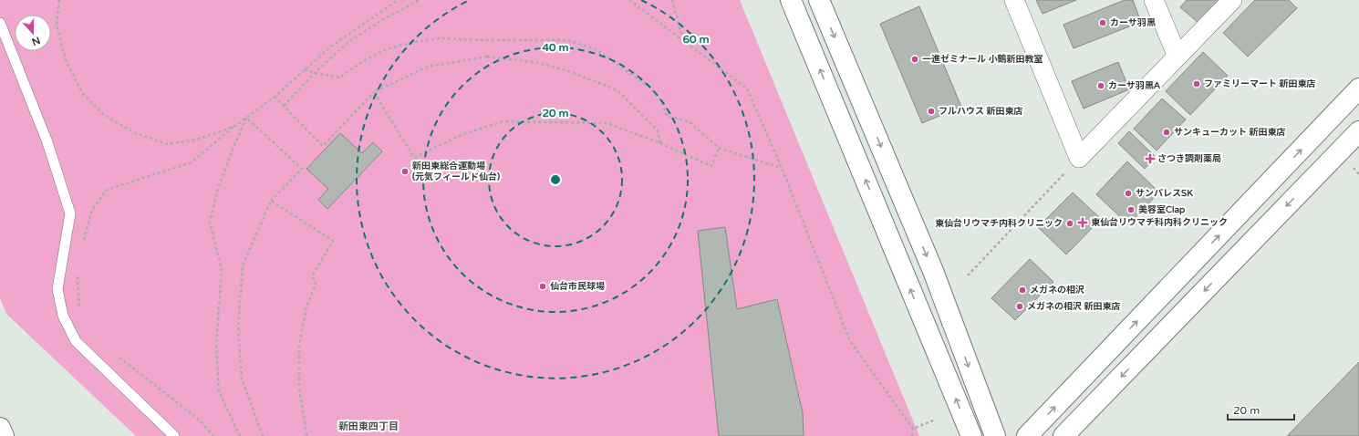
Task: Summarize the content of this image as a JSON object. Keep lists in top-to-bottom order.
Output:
{
  "districts": ["新田東四丁目"],
  "places": {
    "other": [
      "カーサ羽黒",
      "一進ゼミナール 小鶴新田教室",
      "ファミリーマート 新田東店",
      "カーサ羽黒A",
      "フルハウス 新田東店",
      "サンキューカット 新田東店",
      "新田東総合運動場 (元気フィールド仙台)",
      "サンパレスSK",
      "美容室Clap",
      "東仙台リウマチ内科クリニック",
      "仙台市民球場",
      "メガネの相沢",
      "メガネの相沢 新田東店"
    ],
    "health": ["さつき調剤薬局", "東仙台リウマチ科内科クリニック"]
  },
  "scale_bar": "20 m",
  "north": "bottom",
  "rings": ["60 m", "40 m", "20 m"]
}
